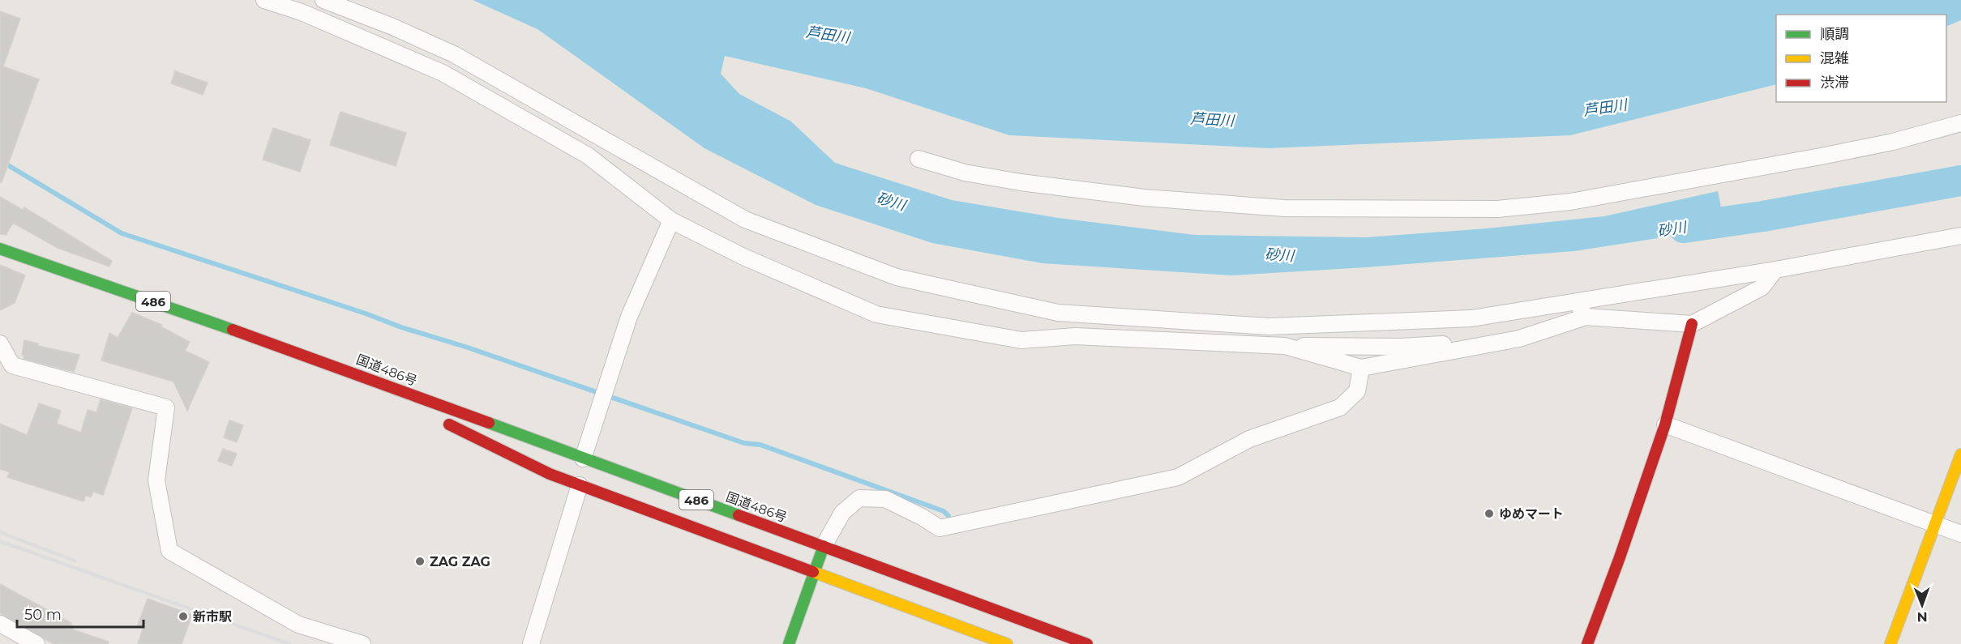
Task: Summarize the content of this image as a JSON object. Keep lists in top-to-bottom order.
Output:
{
  "streets": {
    "main road": ["486", "国道486号"]
  },
  "water": ["芦田川", "砂川"],
  "places": ["ゆめマート", "ZAG ZAG", "新市駅"],
  "legend": ["順調", "混雑", "渋滞"],
  "scale_bar": "50 m",
  "north": "bottom"
}
